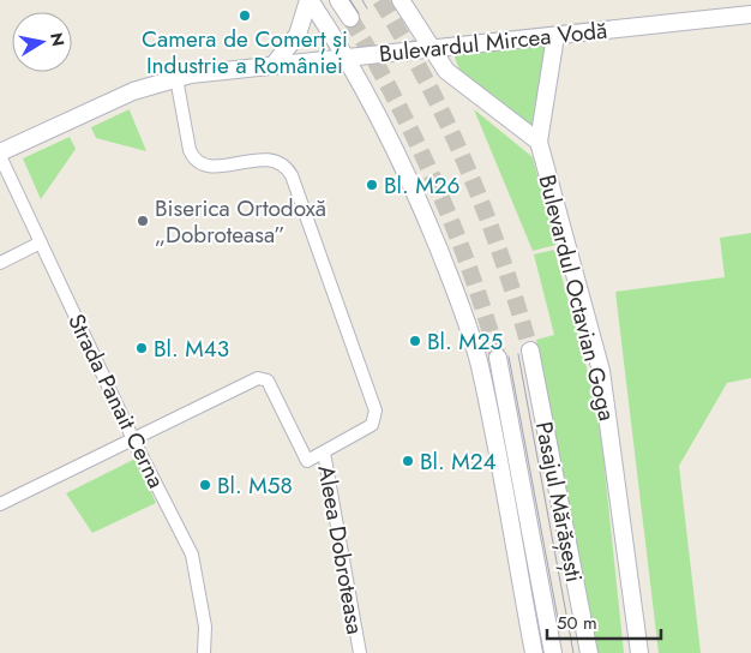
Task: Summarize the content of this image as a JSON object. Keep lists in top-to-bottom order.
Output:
{
  "streets": {
    "street": [
      "Bulevardul Mircea Vodă",
      "Bulevardul Octavian Goga",
      "Strada Panait Cerna",
      "Pasajul Mărășești",
      "Aleea Dobroteasa"
    ]
  },
  "crossings": [
    ["Bulevardul Mircea Vodă", "Strada Panait Cerna"],
    ["Bulevardul Mircea Vodă", "Aleea Dobroteasa"]
  ],
  "places": [
    "Camera de Comerț și Industrie a României",
    "Bl. M26",
    "Biserica Ortodoxă „Dobroteasa”",
    "Bl. M25",
    "Bl. M43",
    "Bl. M24",
    "Bl. M58"
  ],
  "scale_bar": "50 m",
  "north": "right"
}
